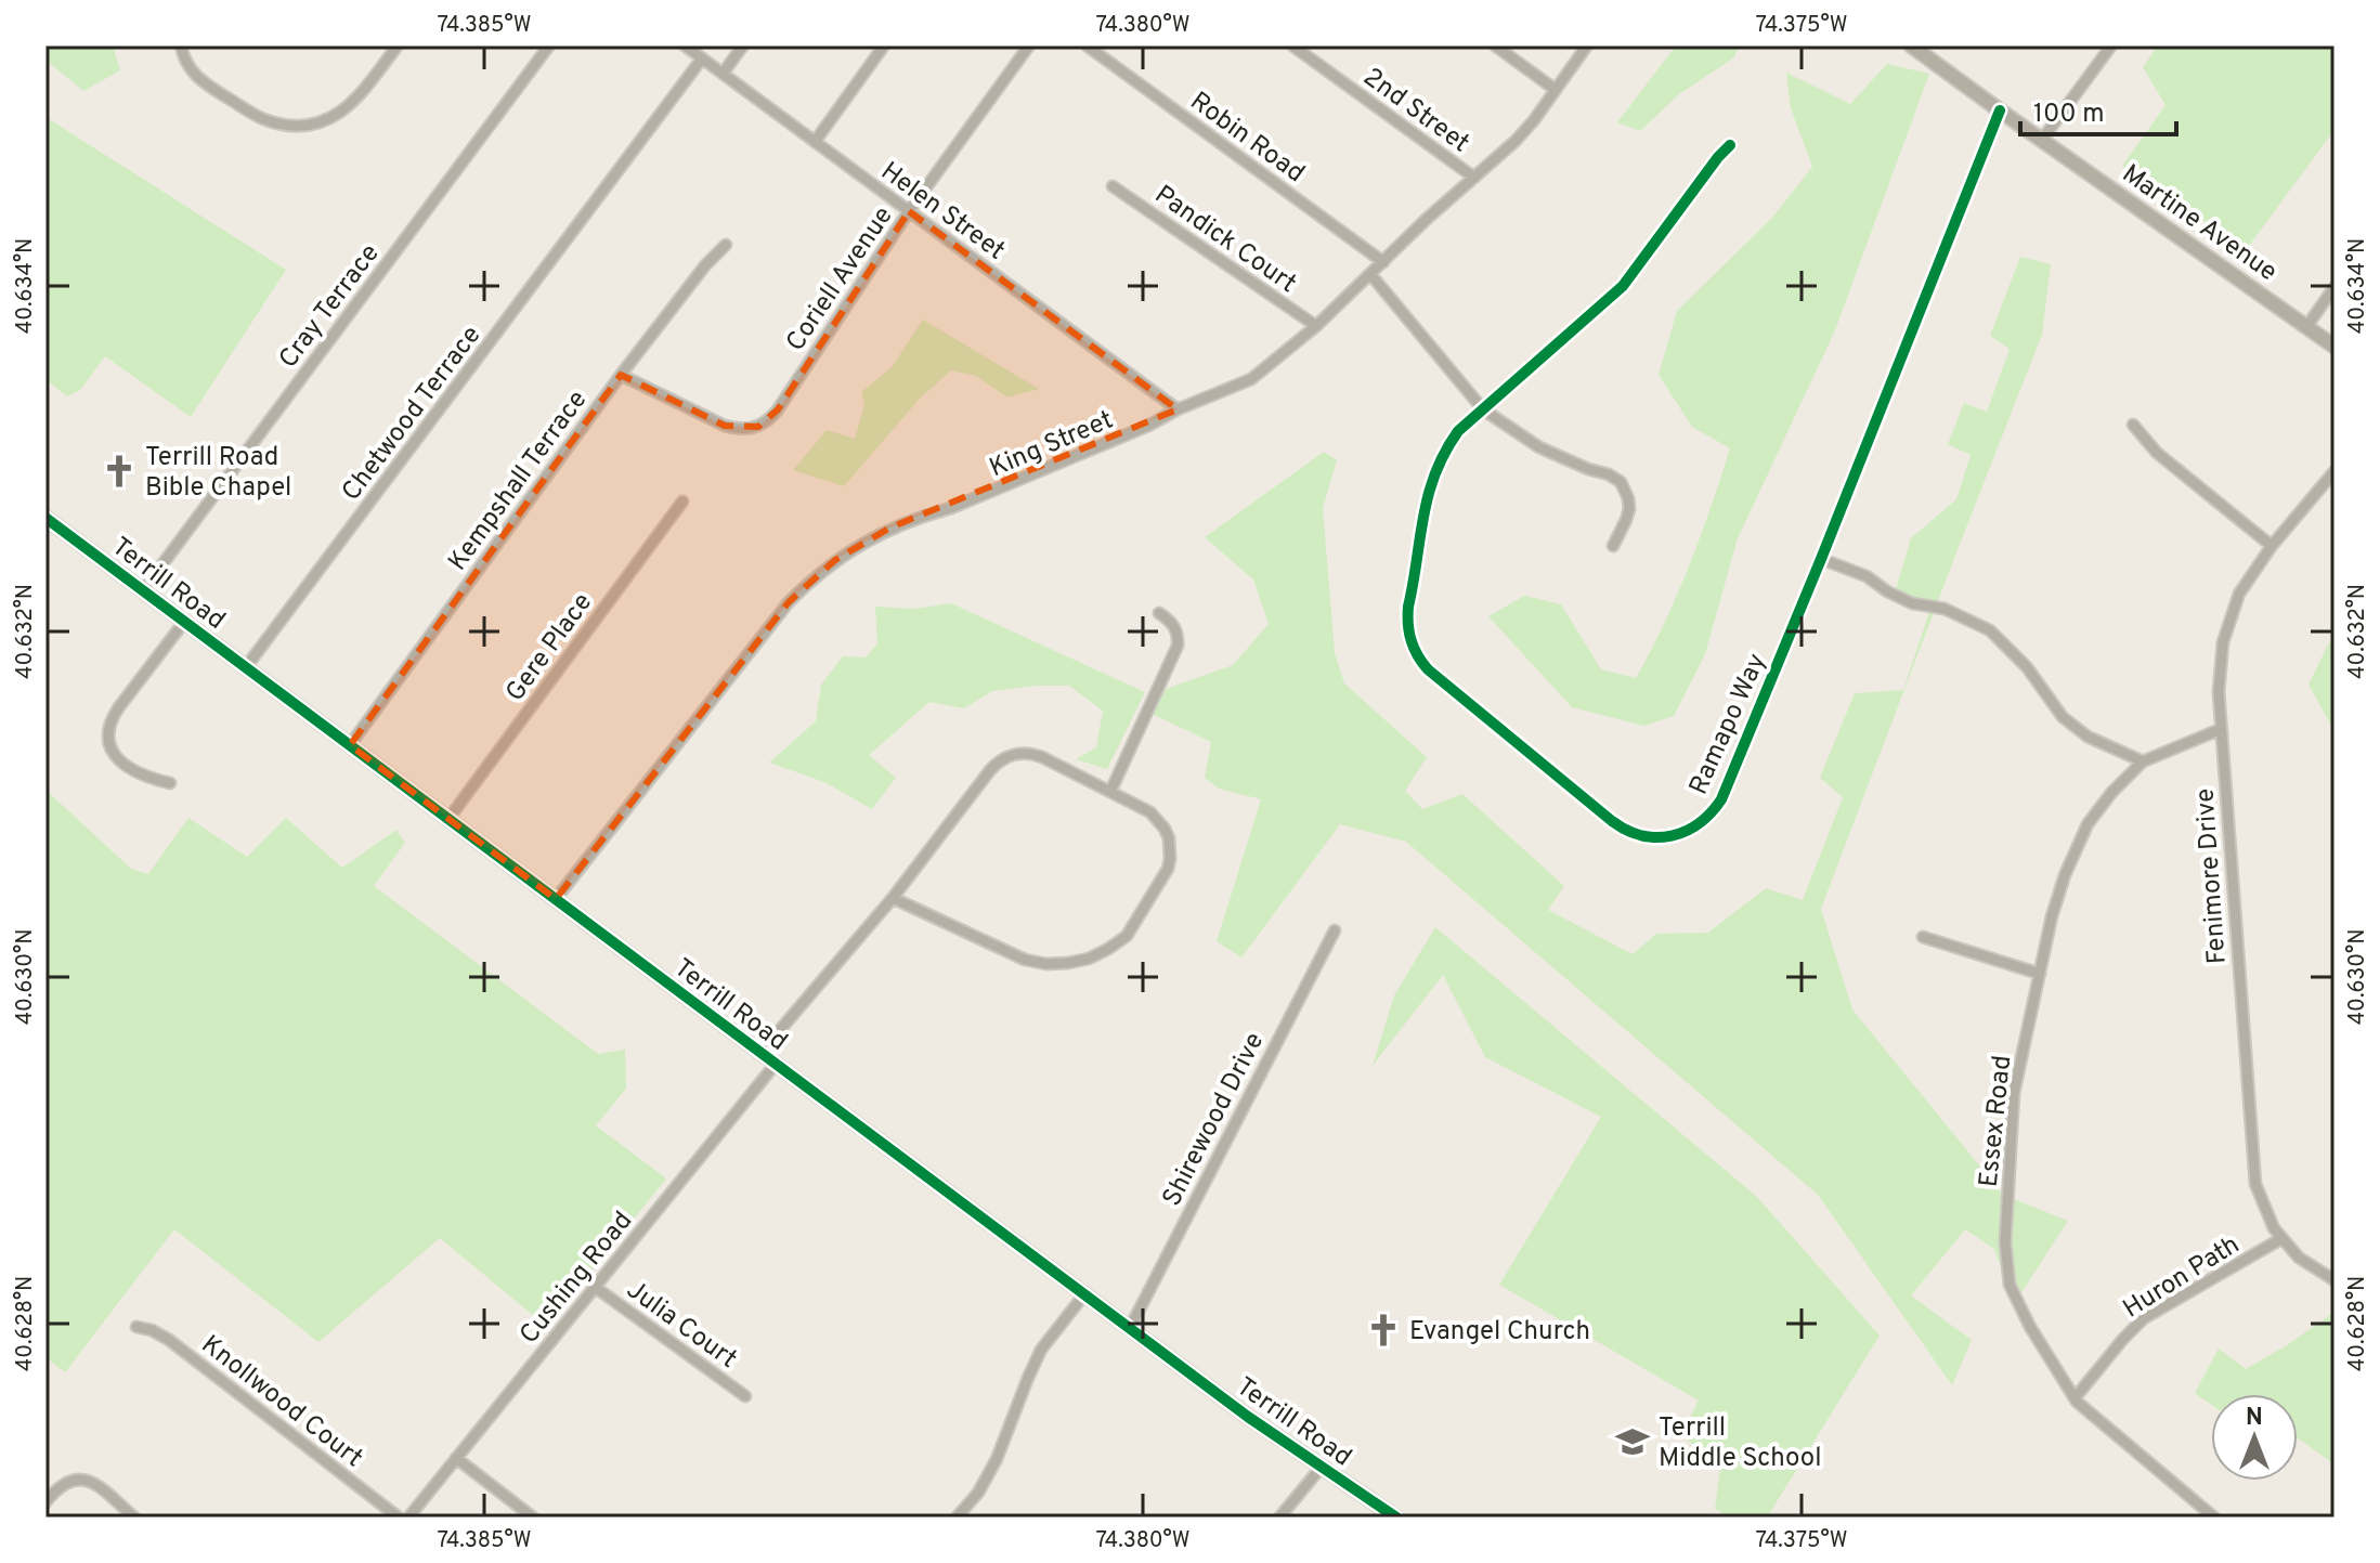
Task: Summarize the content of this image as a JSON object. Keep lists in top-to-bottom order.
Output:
{
  "streets": {
    "street": [
      "2nd Street",
      "Robin Road",
      "Helen Street",
      "Martine Avenue",
      "Pandick Court",
      "Coriell Avenue",
      "Cray Terrace",
      "Chetwood Terrace",
      "King Street",
      "Kempshall Terrace",
      "Terrill Road",
      "Gere Place",
      "Ramapo Way",
      "Fenimore Drive",
      "Shirewood Drive",
      "Essex Road",
      "Huron Path",
      "Cushing Road",
      "Julia Court",
      "Knollwood Court"
    ]
  },
  "crossings": [
    ["2nd Street", "King Street"],
    ["Robin Road", "King Street"],
    ["Helen Street", "Coriell Avenue"],
    ["Helen Street", "Chetwood Terrace"],
    ["Helen Street", "King Street"],
    ["Martine Avenue", "Ramapo Way"],
    ["Pandick Court", "King Street"],
    ["Coriell Avenue", "Kempshall Terrace"],
    ["Cray Terrace", "Terrill Road"],
    ["Chetwood Terrace", "Terrill Road"],
    ["King Street", "Terrill Road"],
    ["Kempshall Terrace", "Terrill Road"],
    ["Terrill Road", "Gere Place"],
    ["Terrill Road", "Shirewood Drive"],
    ["Terrill Road", "Cushing Road"],
    ["Fenimore Drive", "Essex Road"],
    ["Fenimore Drive", "Huron Path"],
    ["Essex Road", "Huron Path"],
    ["Cushing Road", "Julia Court"]
  ],
  "places": {
    "church": ["Terrill Road Bible Chapel", "Evangel Church"],
    "school or university": ["Terrill Middle School"]
  },
  "scale_bar": "100 m",
  "north": "top",
  "coordinates": [
    "74.385°W",
    "74.380°W",
    "74.375°W",
    "40.634°N",
    "40.632°N",
    "40.630°N",
    "40.628°N"
  ]
}
